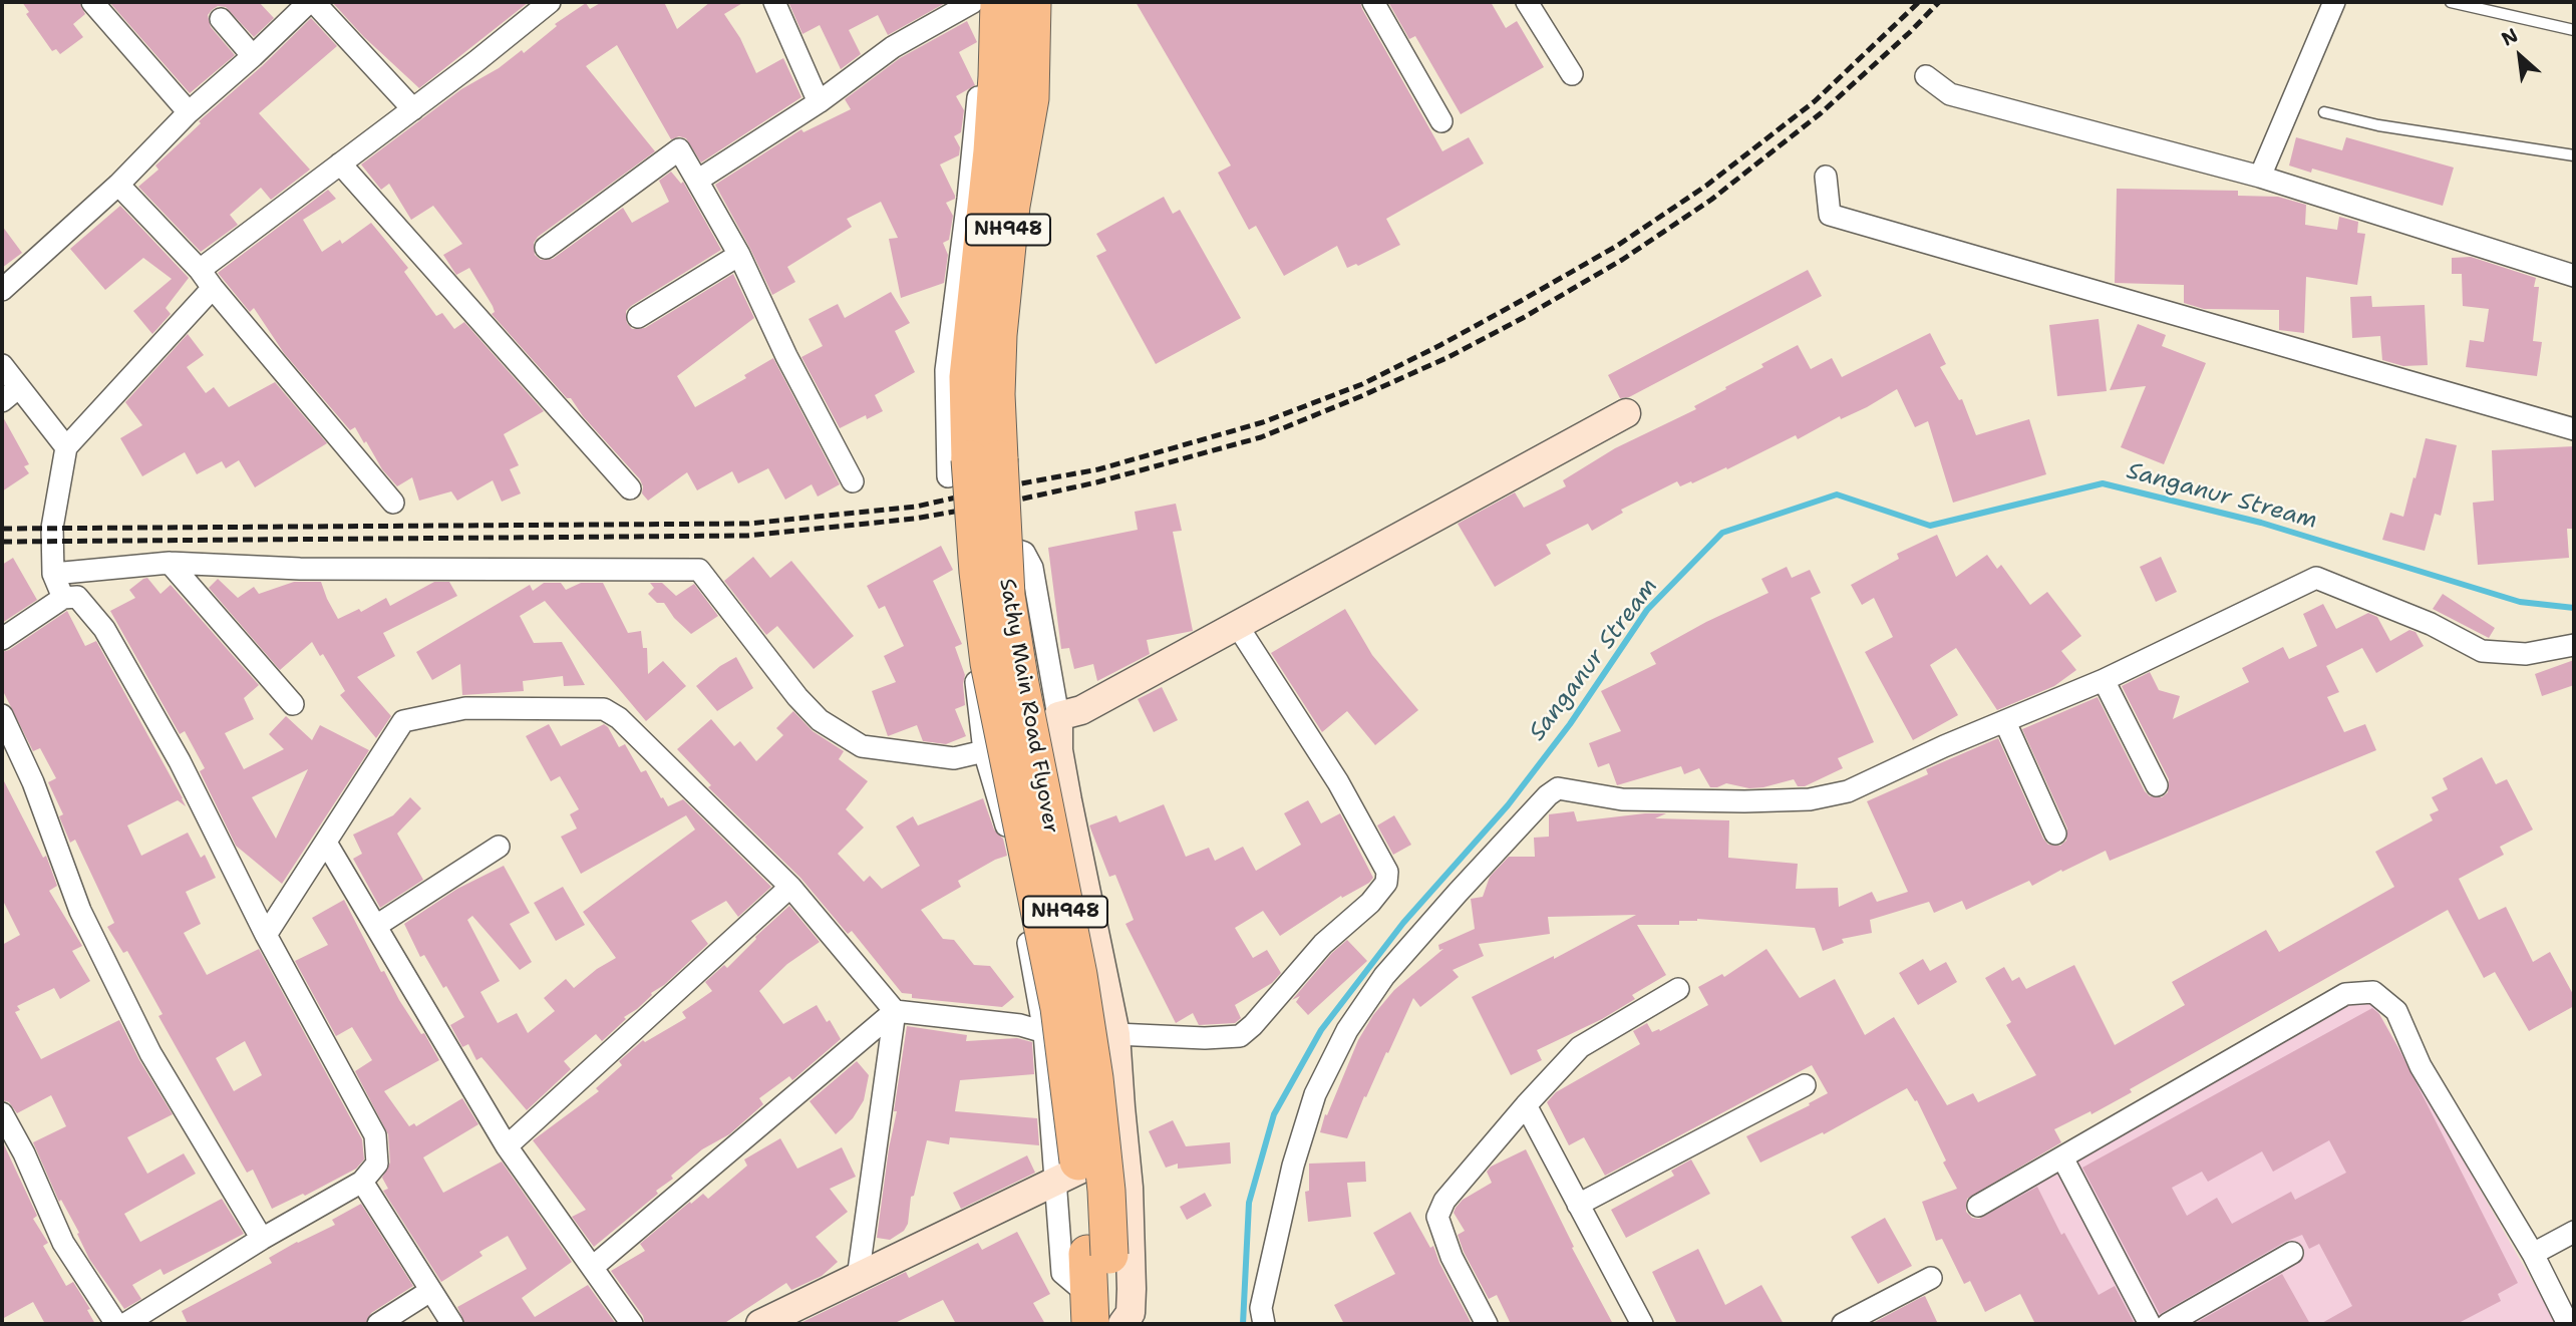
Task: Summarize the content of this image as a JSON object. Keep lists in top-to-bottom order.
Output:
{
  "streets": {
    "highway": ["NH948", "Sathy Main Road Flyover"]
  },
  "water": ["Sanganur Stream"],
  "north": "top left"
}
